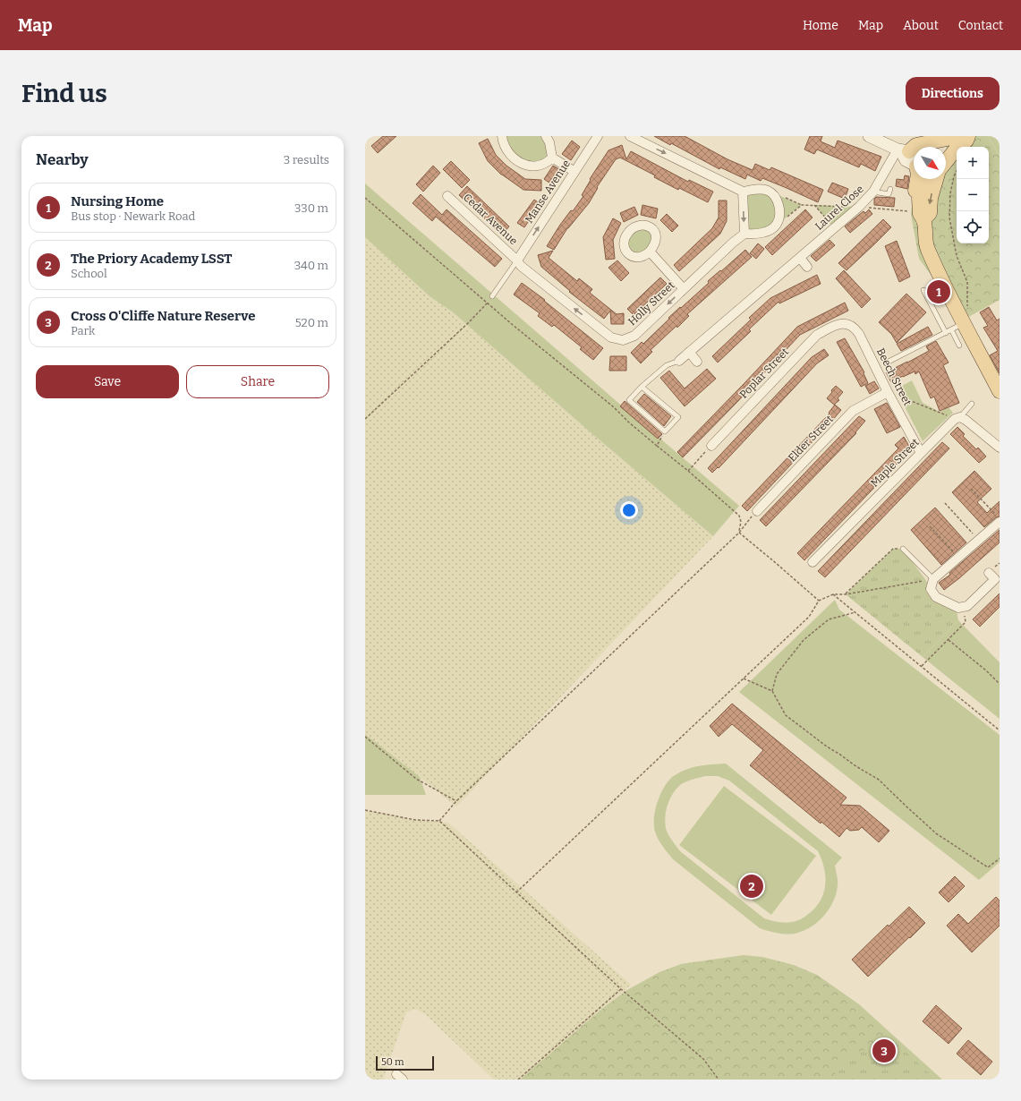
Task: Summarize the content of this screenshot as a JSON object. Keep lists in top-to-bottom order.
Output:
{
  "streets": {
    "street": [
      "Manse Avenue",
      "Laurel Close",
      "Cedar Avenue",
      "Holly Street",
      "Poplar Street",
      "Beech Street",
      "Elder Street",
      "Maple Street"
    ]
  },
  "crossings": [
    ["Manse Avenue", "Cedar Avenue"],
    ["Manse Avenue", "Holly Street"],
    ["Cedar Avenue", "Holly Street"],
    ["Poplar Street", "Beech Street"],
    ["Beech Street", "Elder Street"],
    ["Beech Street", "Maple Street"]
  ],
  "one_way": ["Manse Avenue"],
  "scale_bar": "50 m",
  "north": "bottom right",
  "page": {
    "header": "Map",
    "nav": [
      "Home",
      "Map",
      "About",
      "Contact"
    ],
    "buttons": [
      "Directions",
      ["Save", "Share"]
    ],
    "title": "Find us",
    "heading": ["Nearby", "3 results"],
    "map_buttons": ["+", "−"],
    "list": [
      {
        "mark": "1",
        "name": "Nursing Home",
        "note": "Bus stop · Newark Road",
        "value": "330 m"
      },
      {
        "mark": "2",
        "name": "The Priory Academy LSST",
        "note": "School",
        "value": "340 m"
      },
      {
        "mark": "3",
        "name": "Cross O'Cliffe Nature Reserve",
        "note": "Park",
        "value": "520 m"
      }
    ],
    "pins": ["1", "2", "3"],
    "scale": "50 m"
  }
}
